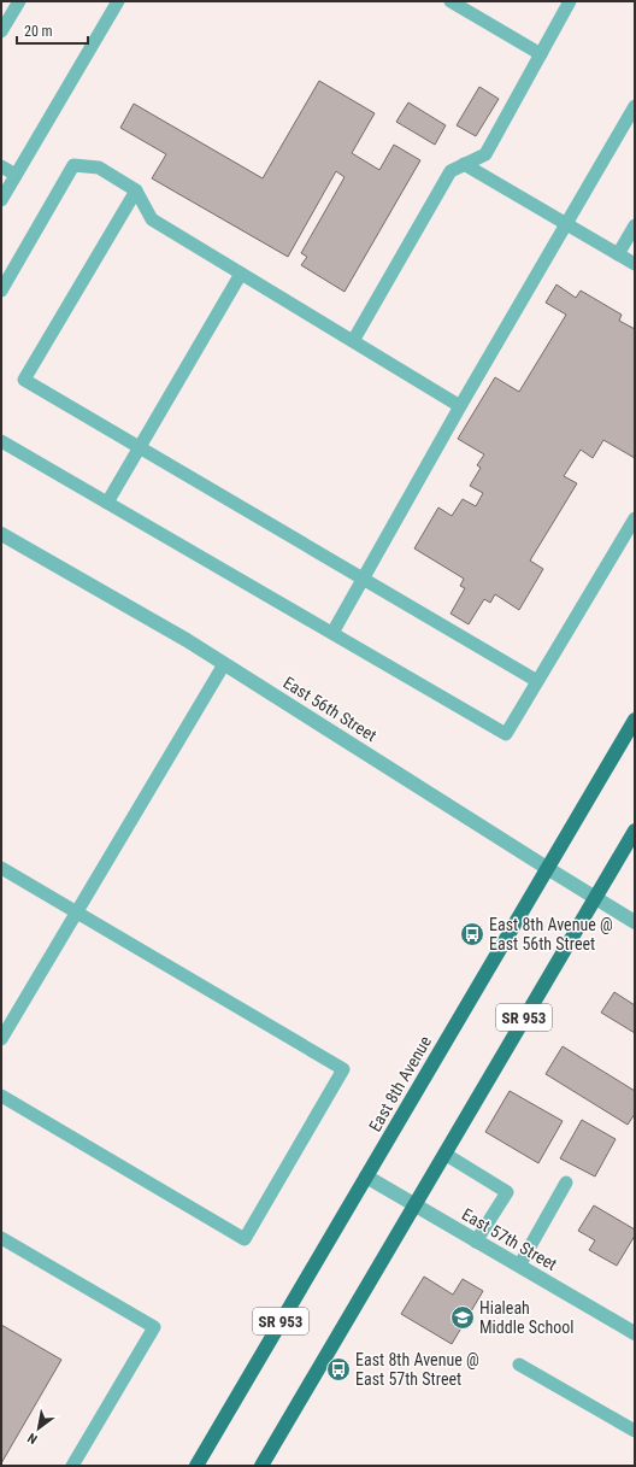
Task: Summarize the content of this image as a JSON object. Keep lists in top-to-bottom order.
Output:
{
  "streets": {
    "main road": ["SR 953", "East 8th Avenue"],
    "street": ["East 56th Street", "East 57th Street"]
  },
  "crossings": [
    ["East 56th Street", "SR 953"],
    ["East 56th Street", "East 8th Avenue"],
    ["SR 953", "East 57th Street"],
    ["East 8th Avenue", "East 57th Street"]
  ],
  "places": {
    "bus stop": ["East 8th Avenue @ East 56th Street", "East 8th Avenue @ East 57th Street"],
    "school or university": ["Hialeah Middle School"]
  },
  "scale_bar": "20 m",
  "north": "bottom left"
}
